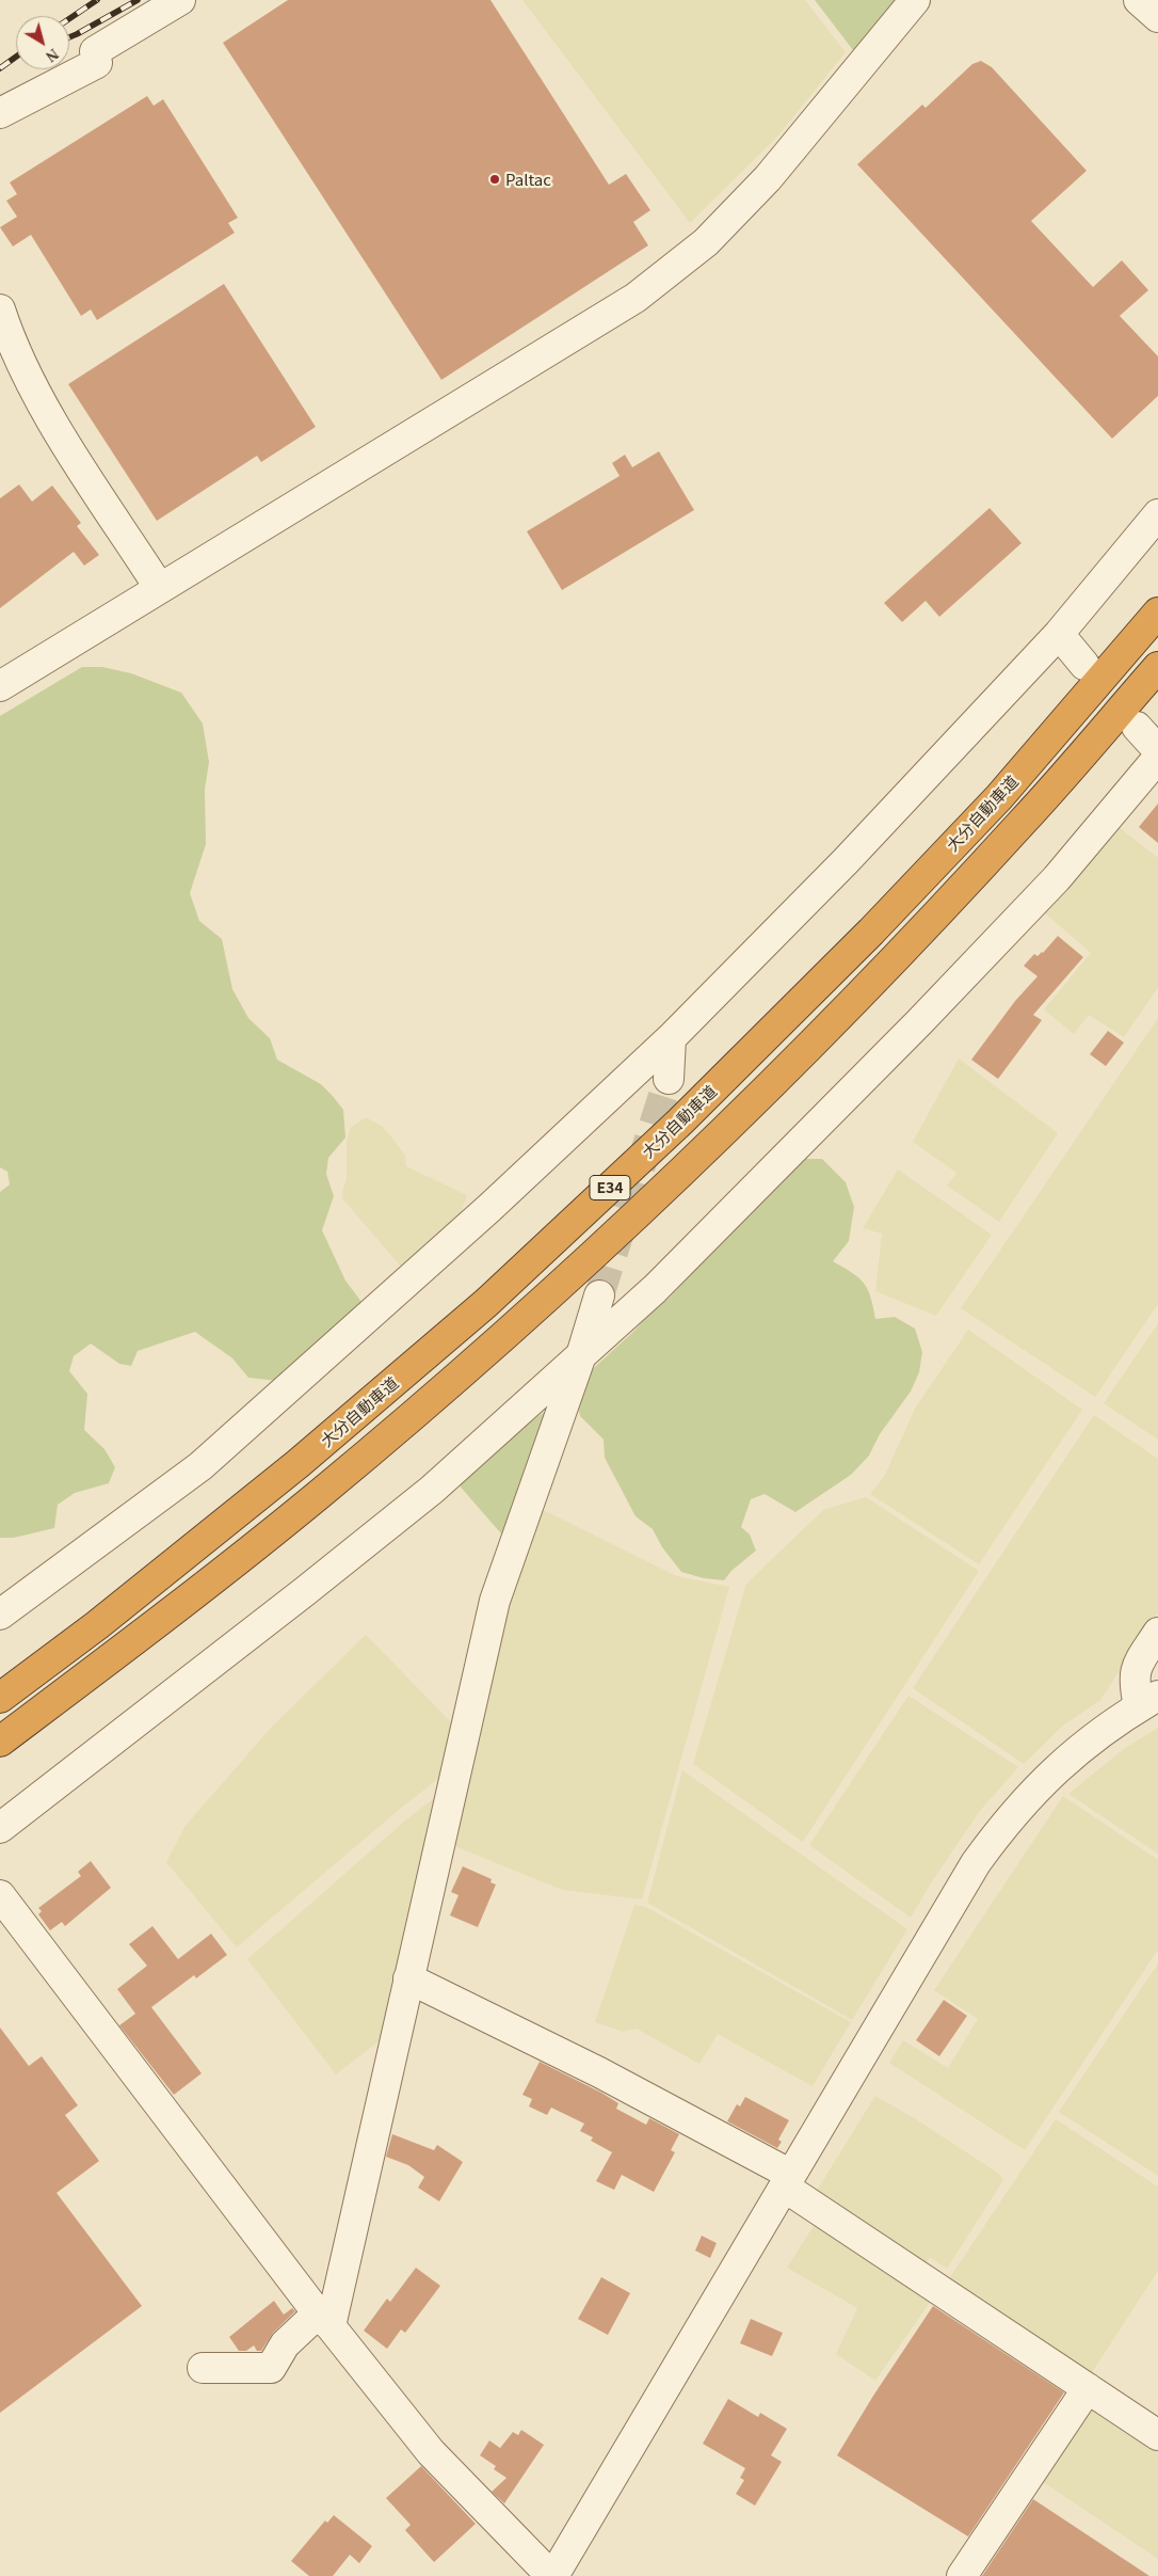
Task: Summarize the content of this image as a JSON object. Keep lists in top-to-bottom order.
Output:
{
  "streets": {
    "highway": ["大分自動車道", "E34"]
  },
  "places": ["Paltac"],
  "north": "bottom right"
}
